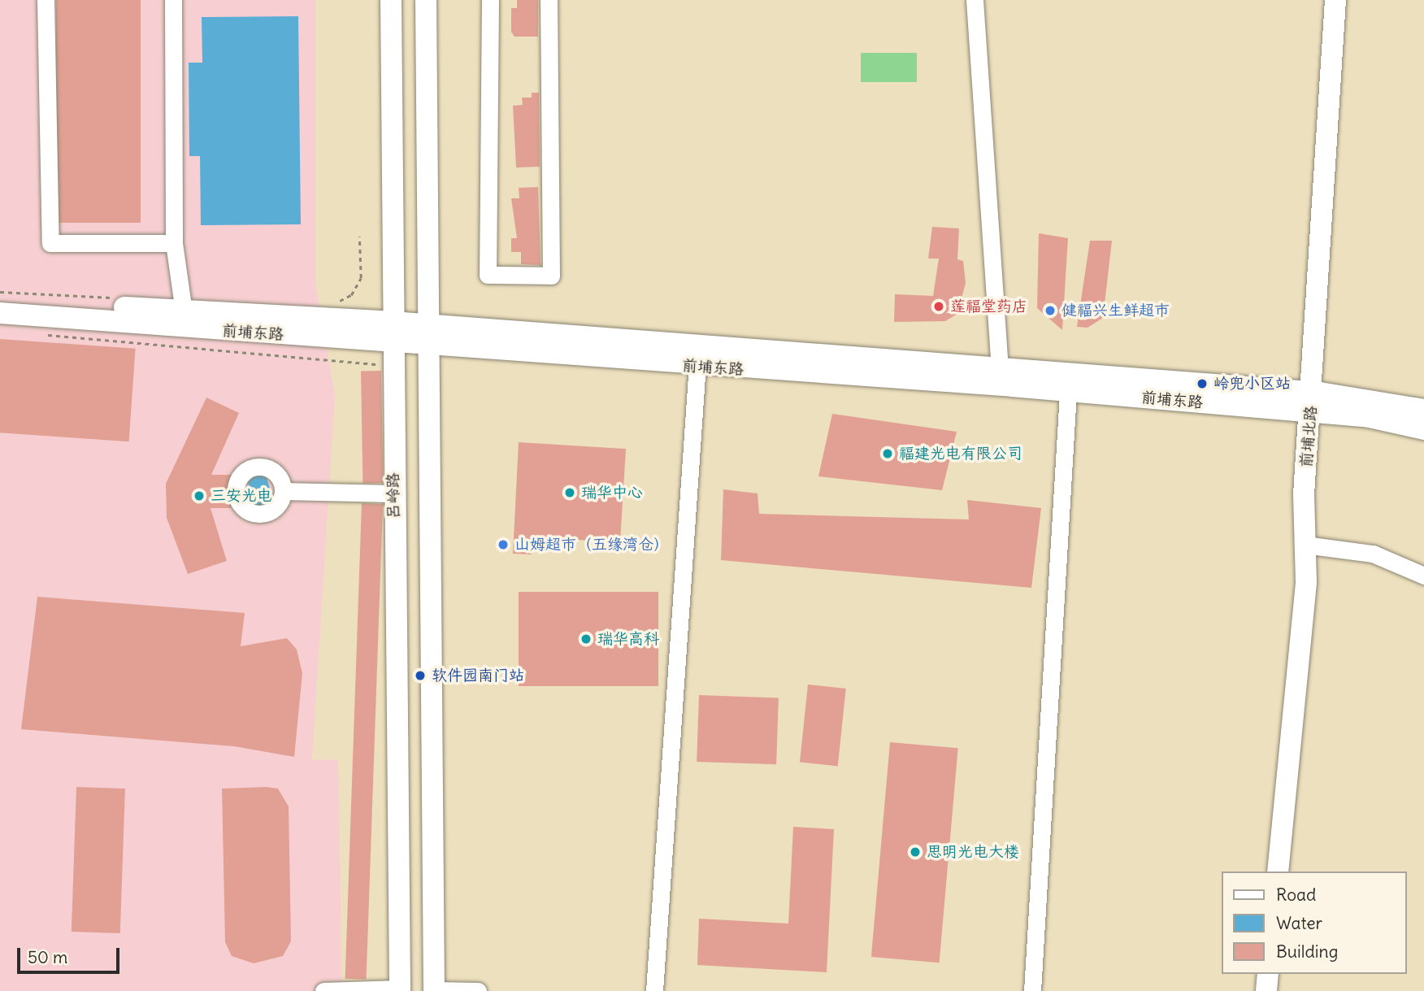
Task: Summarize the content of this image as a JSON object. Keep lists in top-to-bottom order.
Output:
{
  "streets": {
    "main road": ["前埔东路", "前埔北路", "吕岭路"]
  },
  "crossings": [
    ["前埔东路", "前埔北路"],
    ["前埔东路", "吕岭路"]
  ],
  "places": [
    "莲福堂药店",
    "健福兴生鲜超市",
    "岭兜小区站",
    "福建光电有限公司",
    "瑞华中心",
    "三安光电",
    "山姆超市（五缘湾仓）",
    "瑞华高科",
    "软件园南门站",
    "思明光电大楼"
  ],
  "legend": ["Road", "Water", "Building"],
  "scale_bar": "50 m"
}
